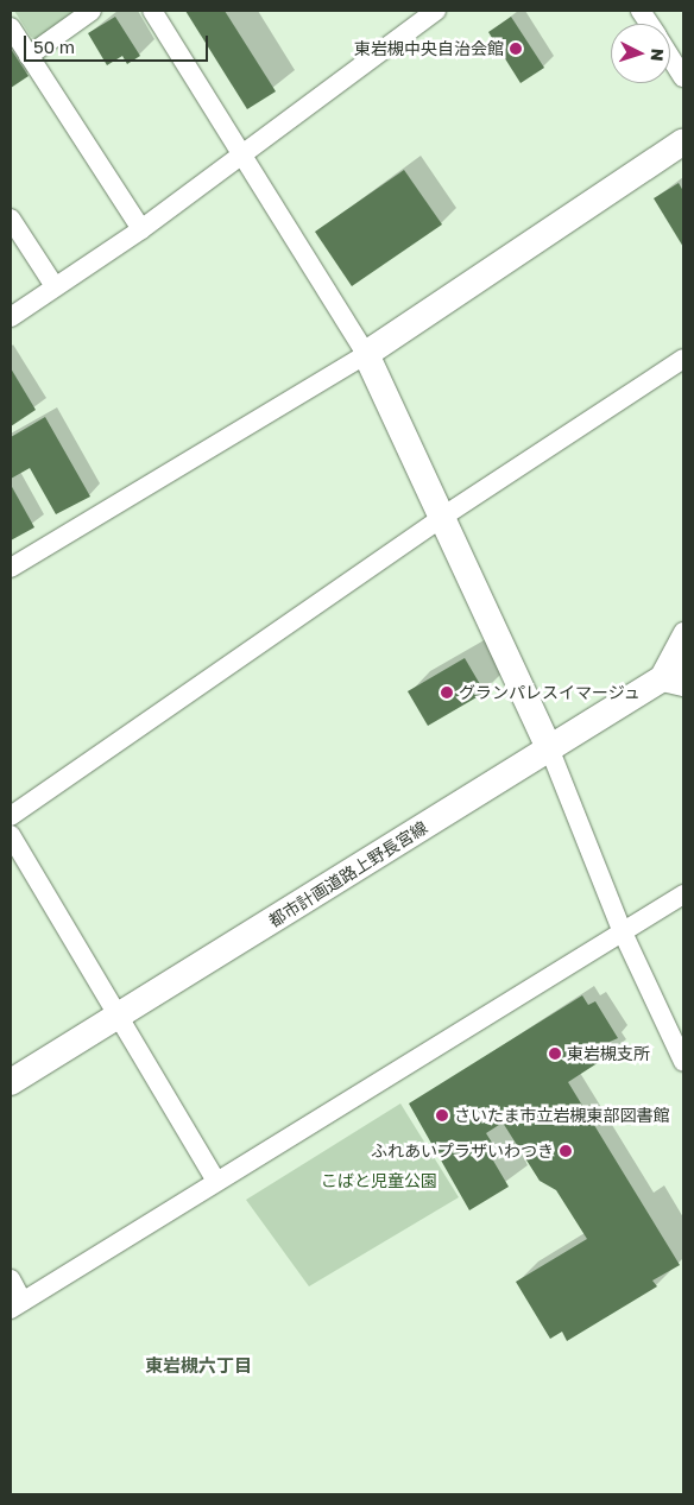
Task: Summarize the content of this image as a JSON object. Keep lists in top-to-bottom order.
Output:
{
  "streets": {
    "street": ["都市計画道路上野長宮線"]
  },
  "districts": ["東岩槻六丁目"],
  "parks": ["こばと児童公園"],
  "places": [
    "東岩槻中央自治会館",
    "グランパレスイマージュ",
    "東岩槻支所",
    "さいたま市立岩槻東部図書館",
    "ふれあいプラザいわつき"
  ],
  "scale_bar": "50 m",
  "north": "right"
}
